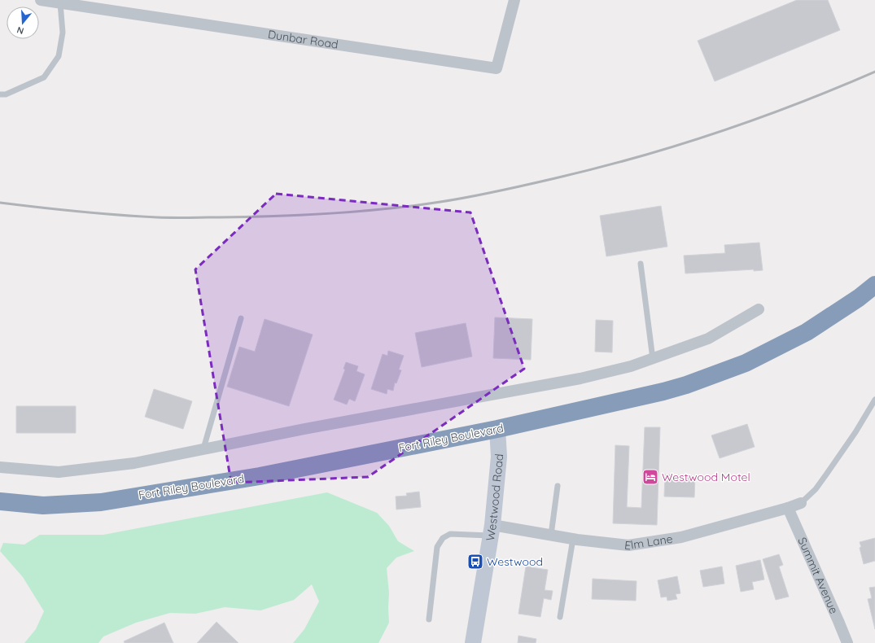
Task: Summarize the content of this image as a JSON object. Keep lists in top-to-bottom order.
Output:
{
  "streets": {
    "highway": ["Fort Riley Boulevard"],
    "street": [
      "Dunbar Road",
      "Westwood Road",
      "Elm Lane",
      "Summit Avenue"
    ]
  },
  "crossings": [
    ["Fort Riley Boulevard", "Westwood Road"],
    ["Westwood Road", "Elm Lane"],
    ["Elm Lane", "Summit Avenue"]
  ],
  "places": {
    "hotel": ["Westwood Motel"],
    "bus stop": ["Westwood"]
  },
  "north": "bottom"
}
